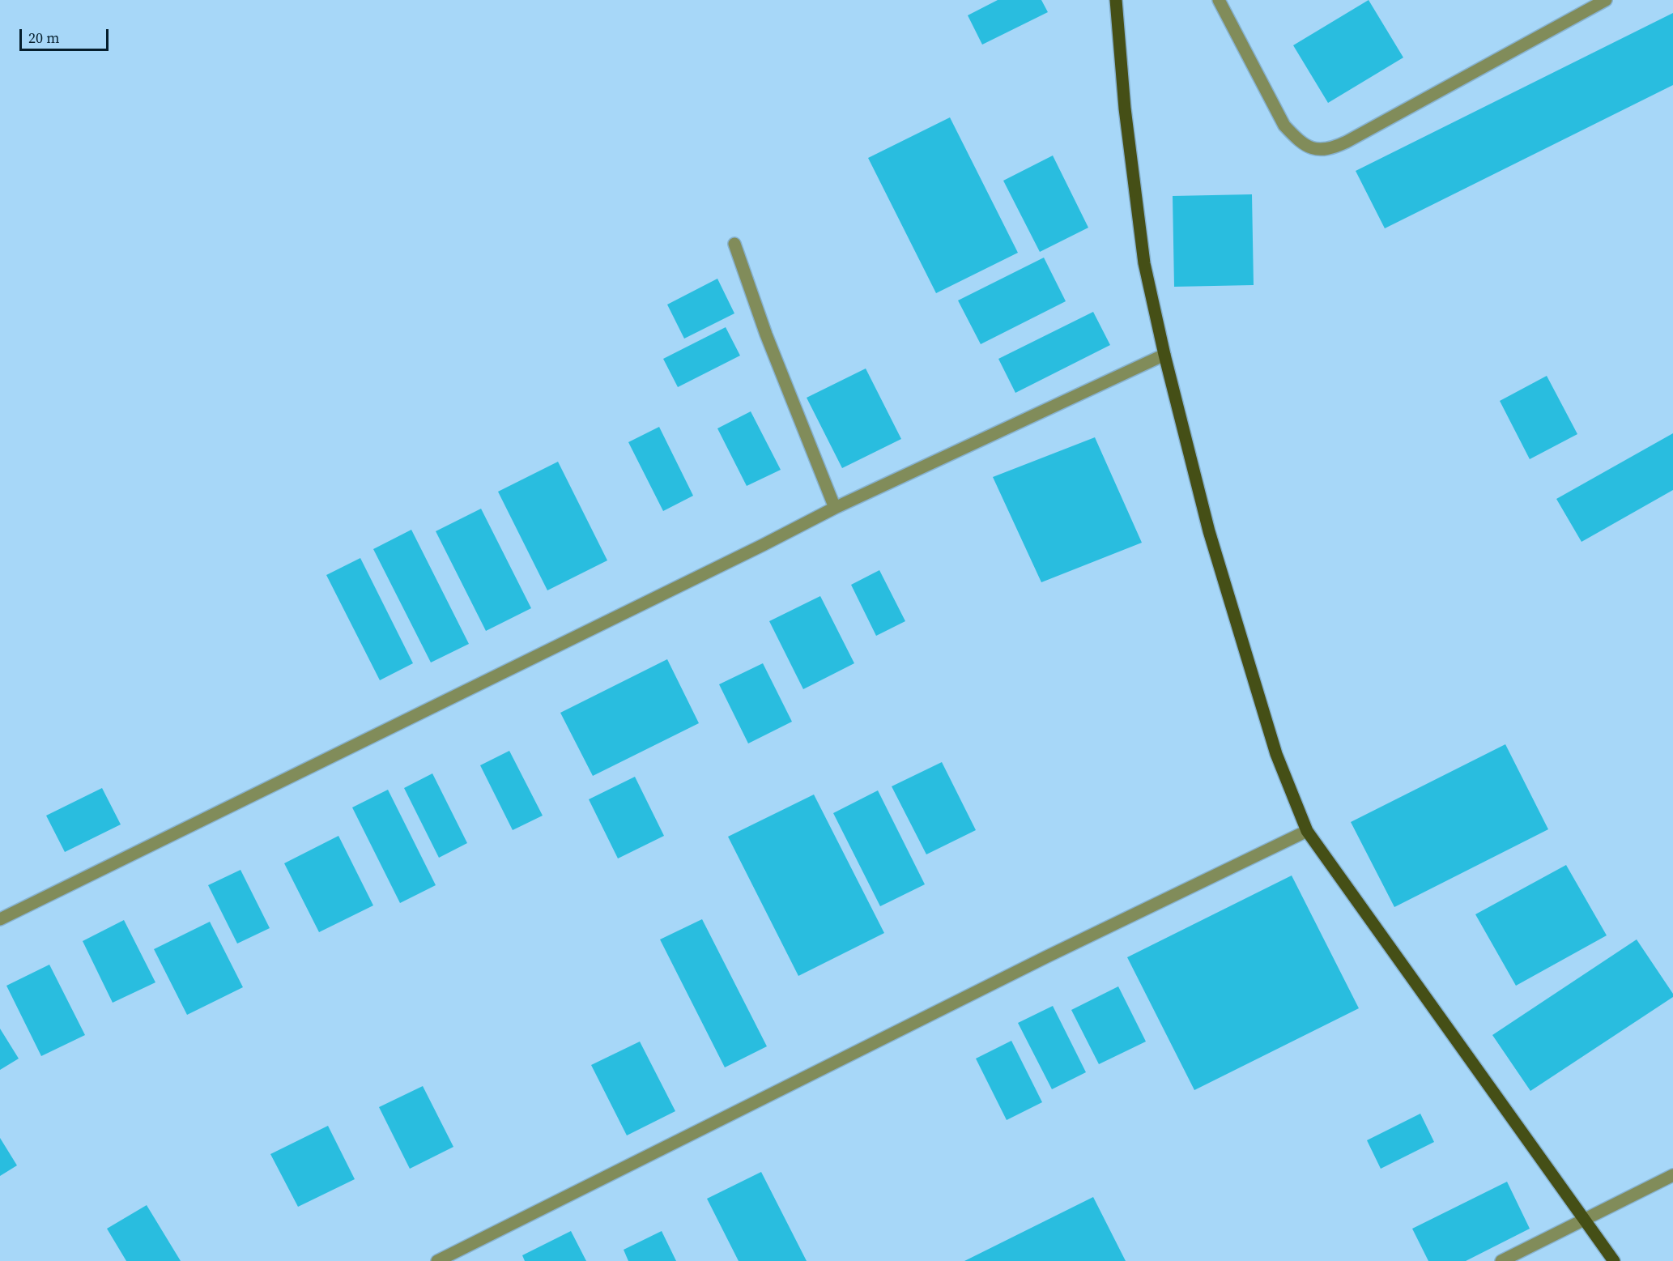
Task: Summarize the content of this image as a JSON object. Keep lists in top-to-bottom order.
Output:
{
  "scale_bar": "20 m"
}
